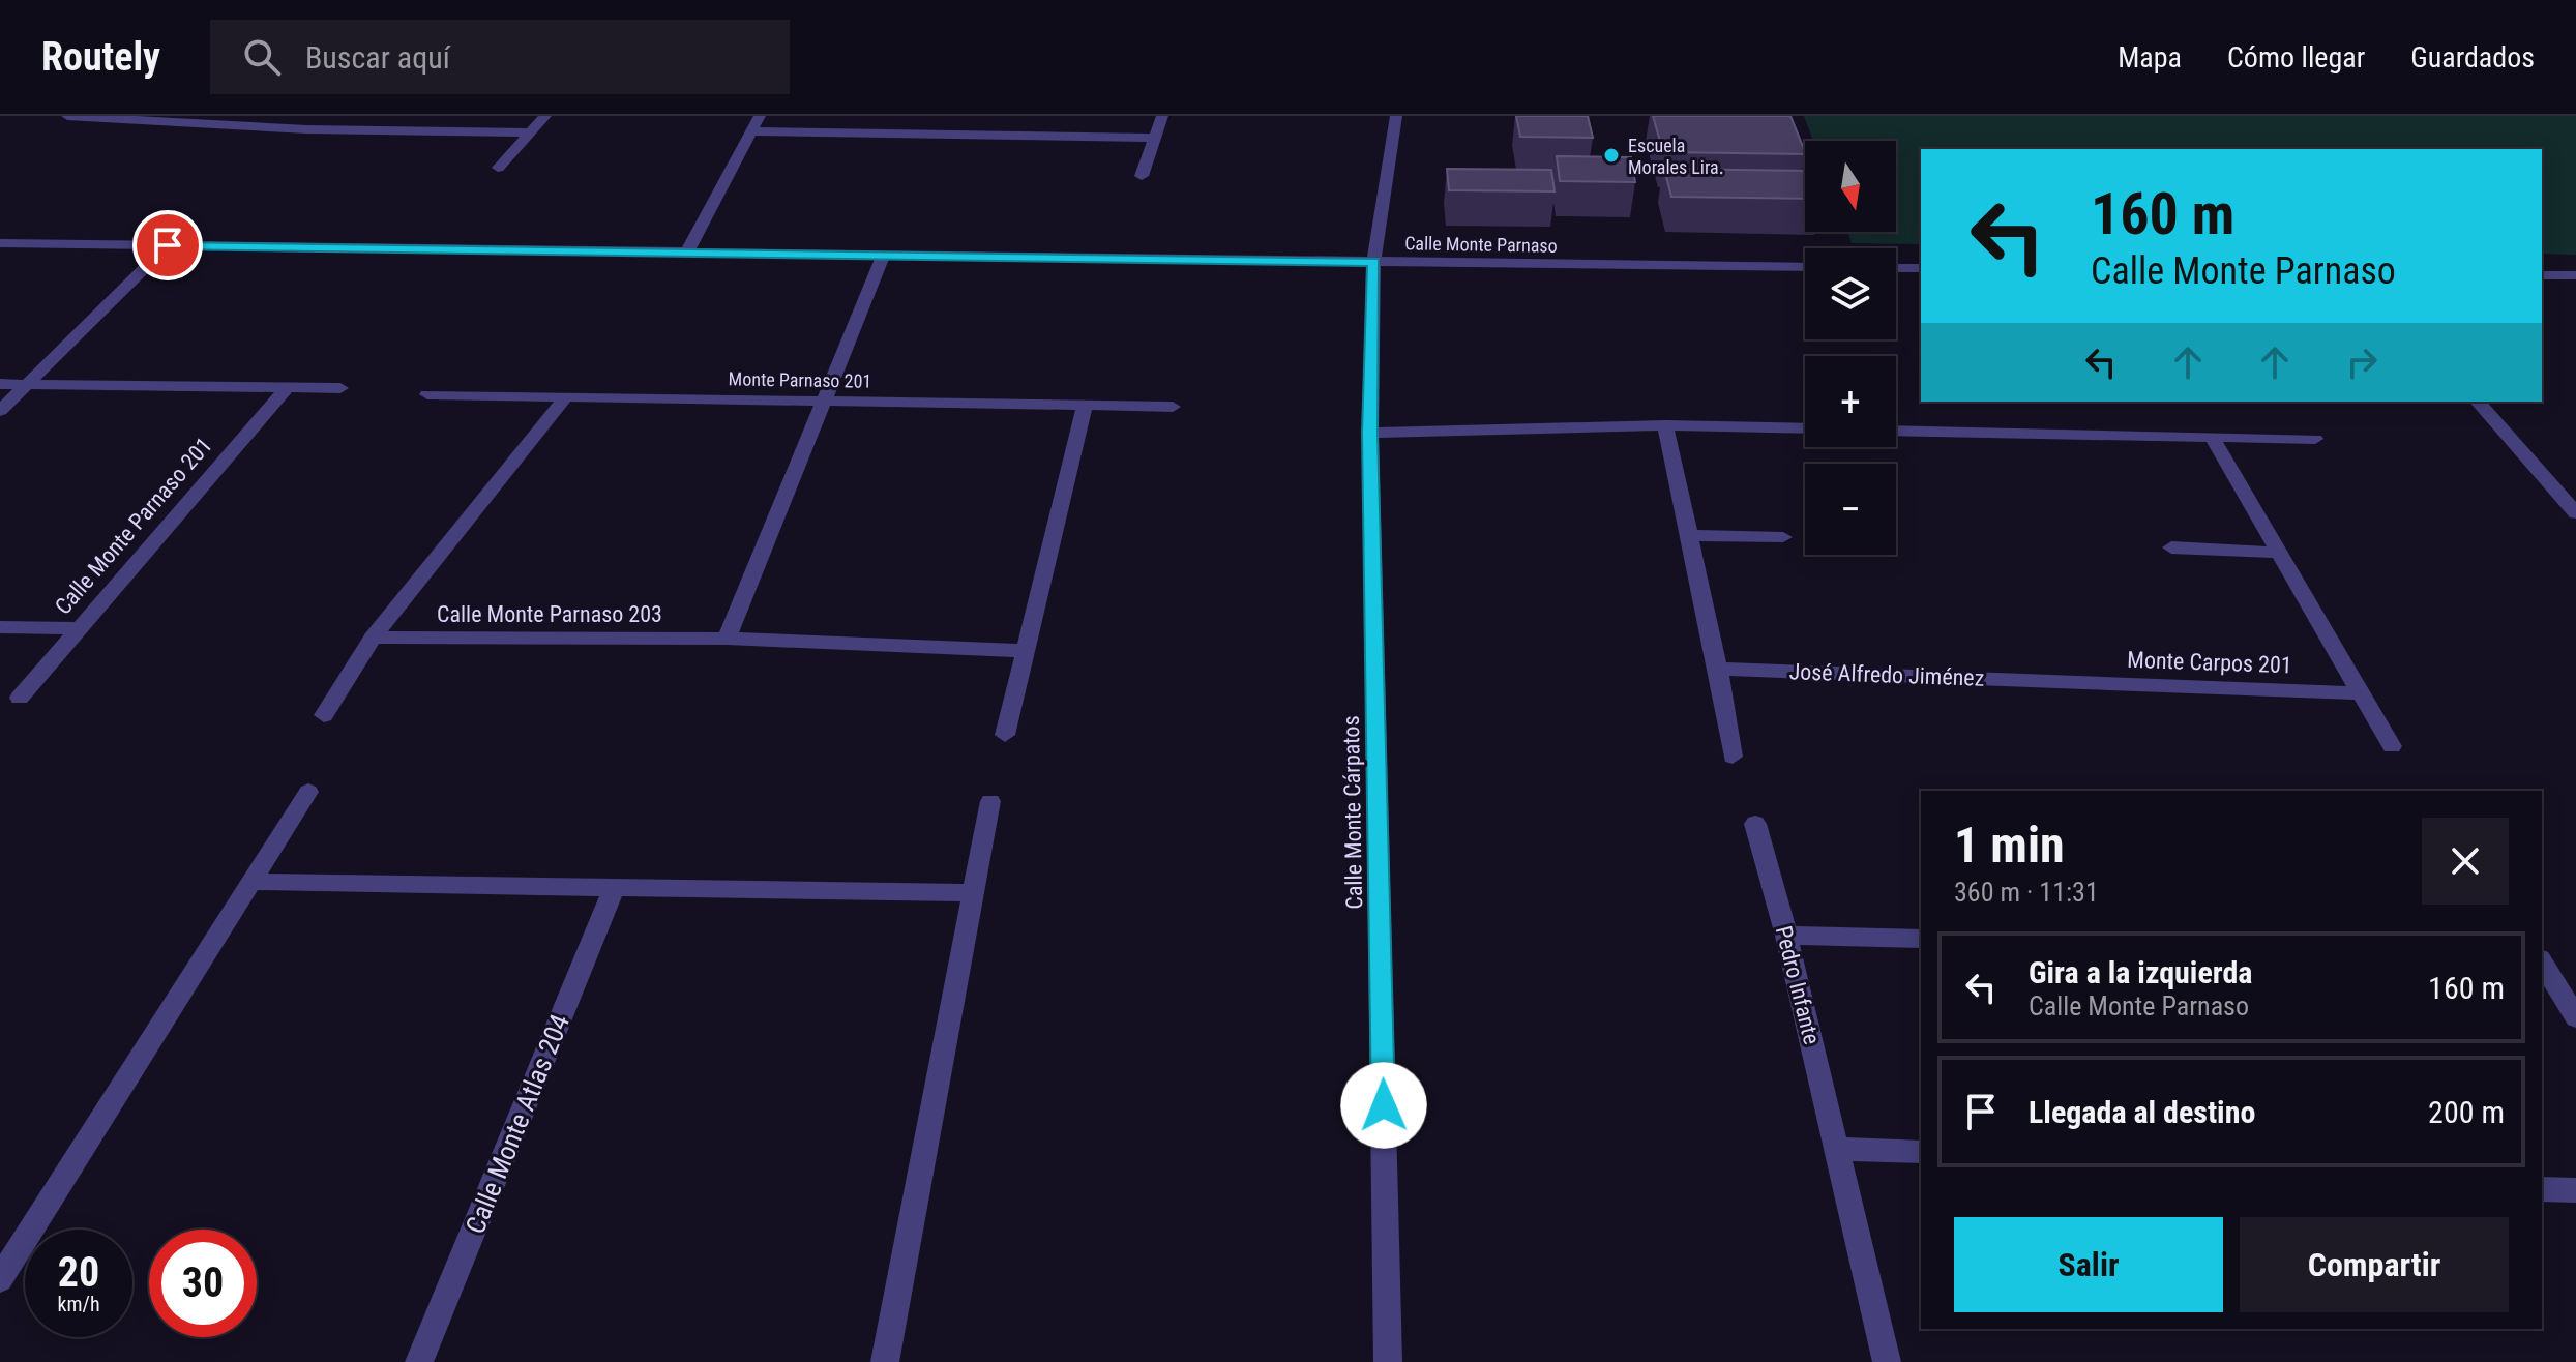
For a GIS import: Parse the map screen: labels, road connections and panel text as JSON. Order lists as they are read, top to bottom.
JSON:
{
  "streets": {
    "street": [
      "Calle Monte Parnaso",
      "Monte Parnaso 201",
      "Calle Monte Parnaso 201",
      "Calle Monte Parnaso 203",
      "Monte Carpos 201",
      "José Alfredo Jiménez",
      "Calle Monte Cárpatos",
      "Pedro Infante",
      "Calle Monte Atlas 204"
    ]
  },
  "crossings": [
    ["Calle Monte Parnaso", "Calle Monte Cárpatos"],
    ["Monte Parnaso 201", "Calle Monte Parnaso 203"],
    ["Monte Carpos 201", "José Alfredo Jiménez"]
  ],
  "places": ["Escuela Morales Lira."],
  "north": "bottom",
  "page": {
    "header": "Routely",
    "search": "Buscar aquí",
    "nav": ["Mapa", "Cómo llegar", "Guardados"],
    "map_buttons": ["+", "−"],
    "turn": ["160 m", "Calle Monte Parnaso"],
    "heading": ["1 min", "360 m · 11:31"],
    "list": [
      {
        "name": "Gira a la izquierda",
        "note": "Calle Monte Parnaso",
        "value": "160 m"
      },
      {
        "name": "Llegada al destino",
        "value": "200 m"
      }
    ],
    "buttons": ["Salir", "Compartir"],
    "speed": "20 km/h",
    "limit": "30"
  }
}
